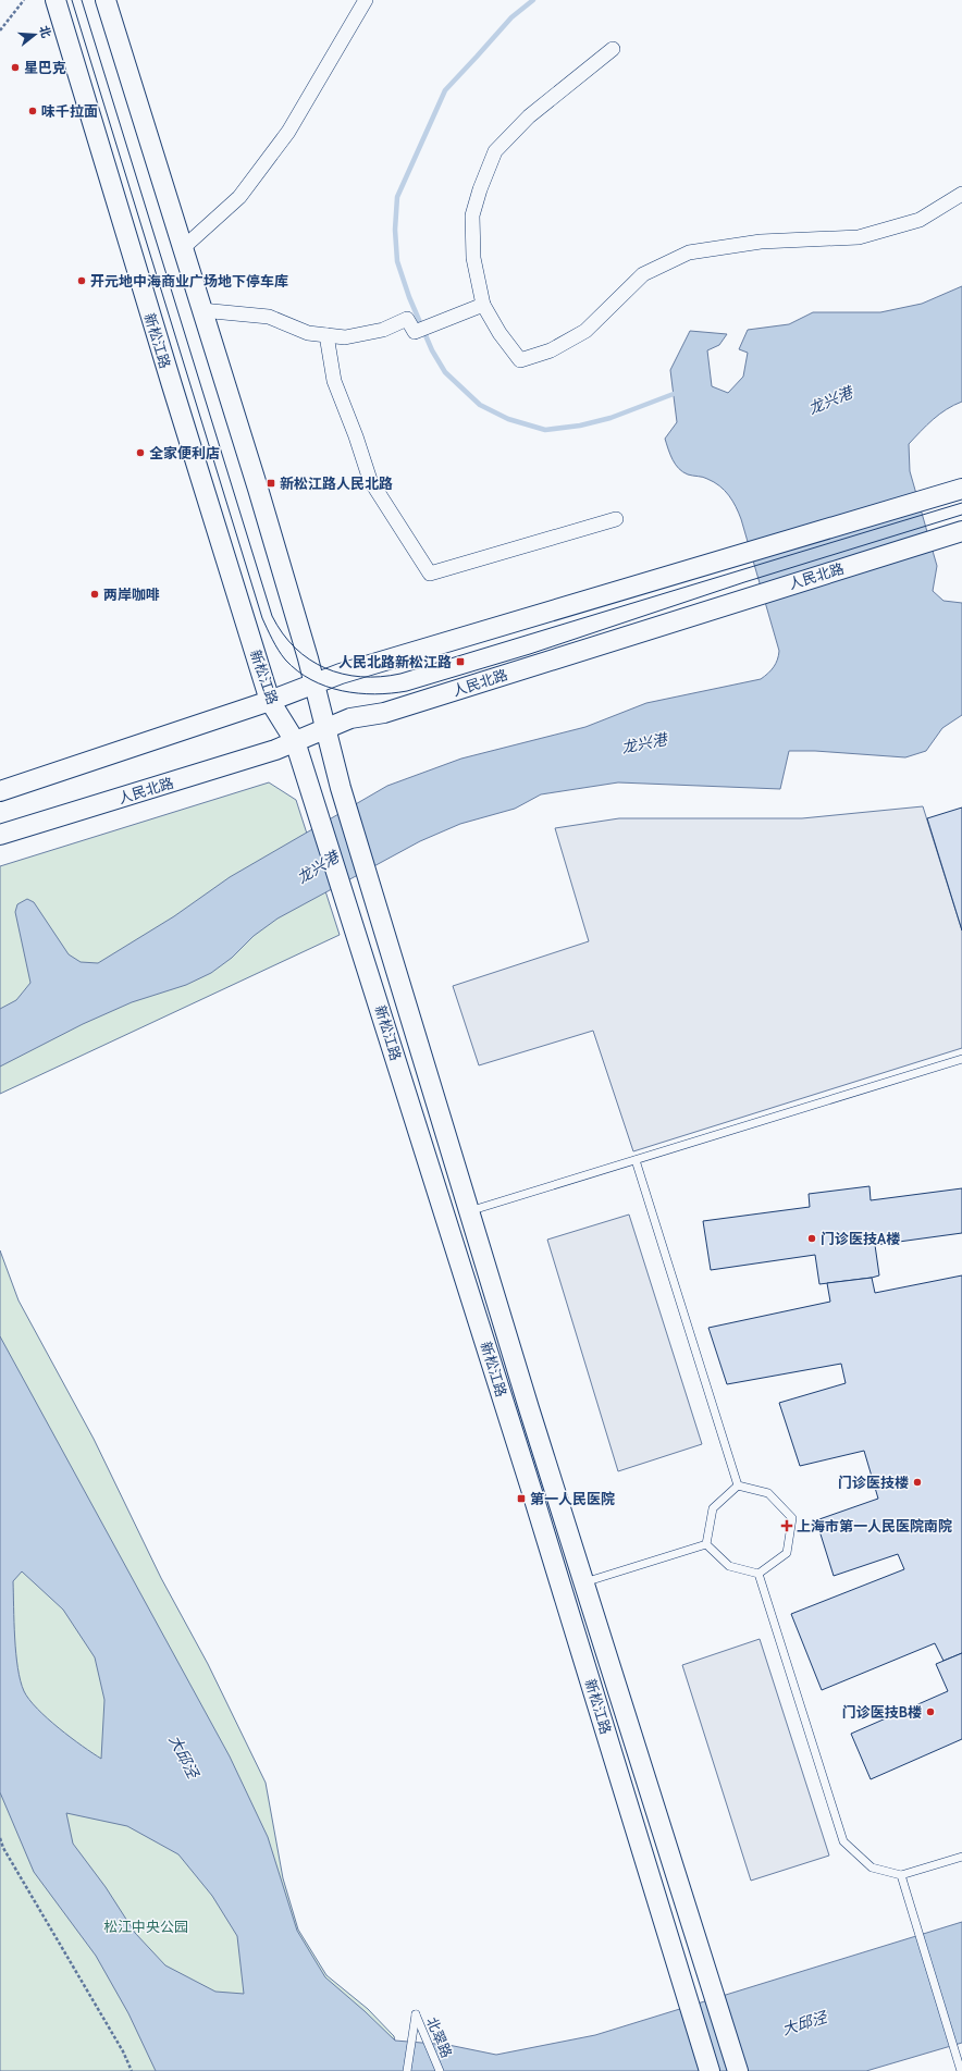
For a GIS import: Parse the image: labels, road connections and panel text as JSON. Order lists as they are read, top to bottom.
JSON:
{
  "streets": {
    "main road": ["新松江路", "人民北路"],
    "lane": ["北翠路"]
  },
  "crossings": [
    ["新松江路", "人民北路"]
  ],
  "water": ["龙兴港", "大邱泾"],
  "parks": ["松江中央公园"],
  "places": {
    "other": [
      "星巴克",
      "味千拉面",
      "开元地中海商业广场地下停车库",
      "全家便利店",
      "两岸咖啡",
      "门诊医技A楼",
      "门诊医技楼",
      "门诊医技B楼"
    ],
    "transit": ["新松江路人民北路", "人民北路新松江路", "第一人民医院"],
    "health": ["上海市第一人民医院南院"]
  },
  "north": "right"
}
